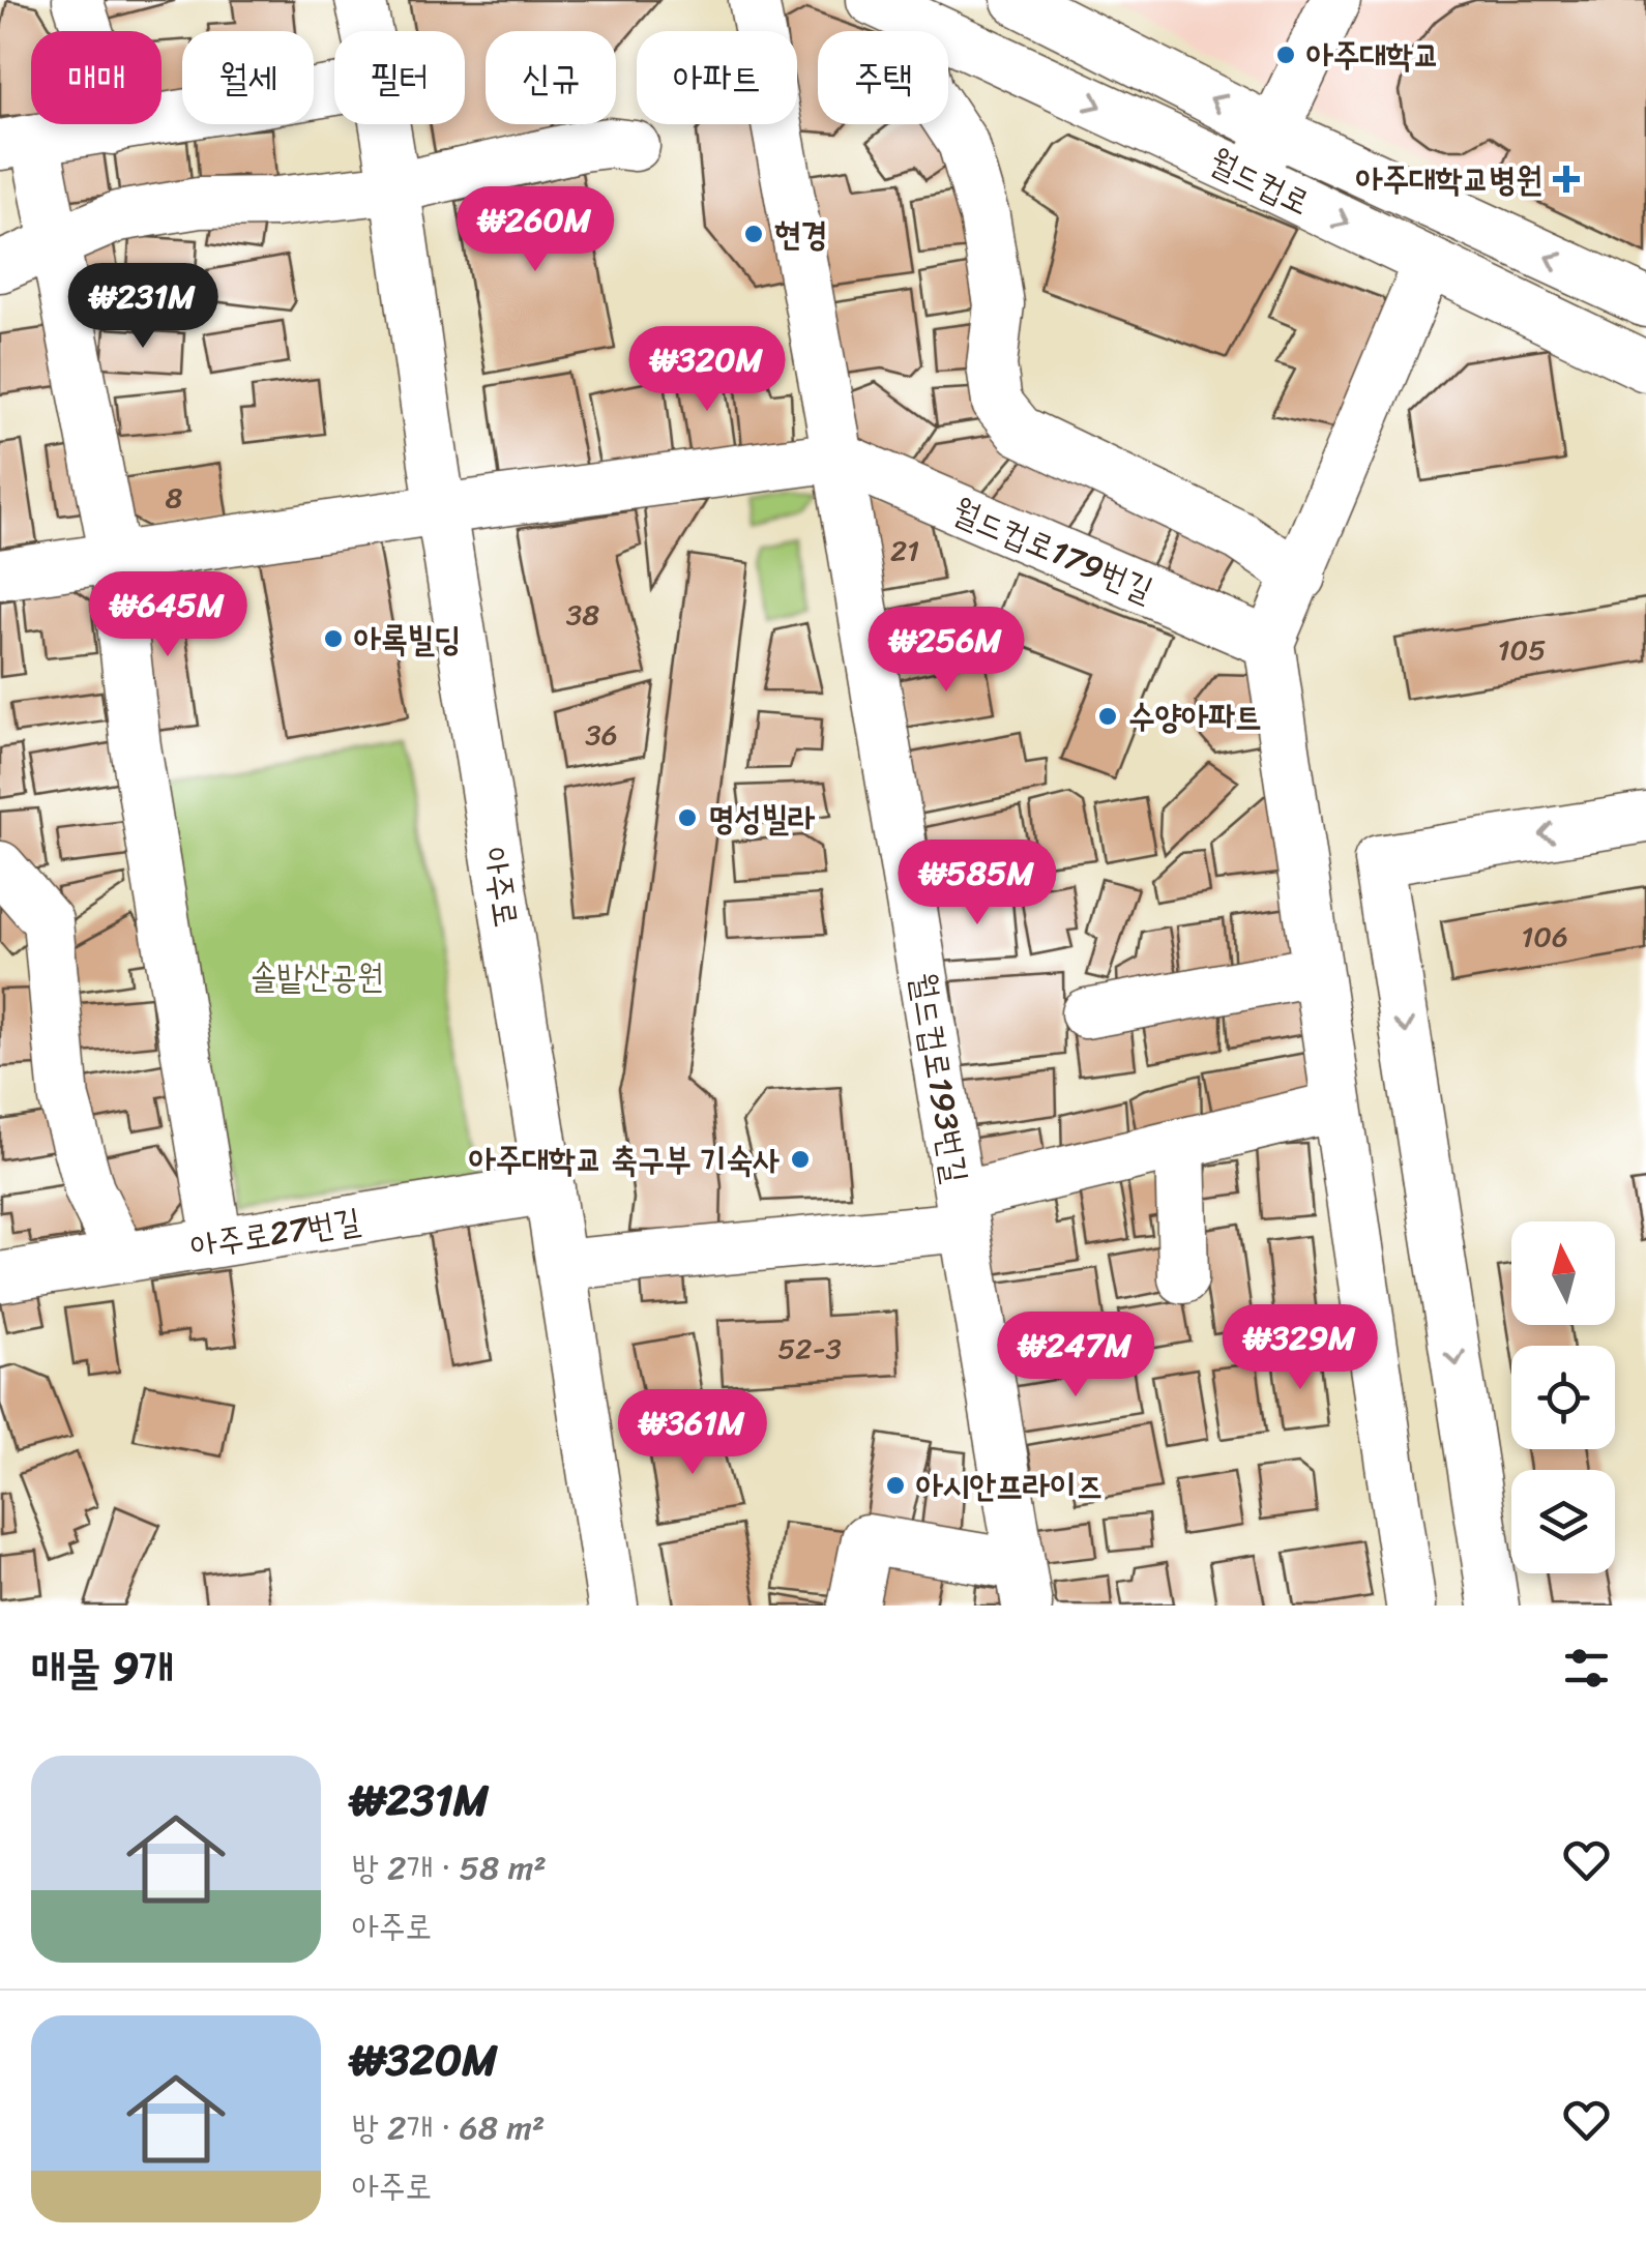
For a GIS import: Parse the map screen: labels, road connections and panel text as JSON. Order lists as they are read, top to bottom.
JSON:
{
  "streets": {
    "street": [
      "월드컵로",
      "월드컵로179번길",
      "아주로",
      "월드컵로193번길",
      "아주로27번길"
    ]
  },
  "crossings": [
    ["월드컵로179번길", "월드컵로193번길"],
    ["아주로", "아주로27번길"]
  ],
  "parks": ["솔밭산공원"],
  "places": {
    "other": [
      "아주대학교",
      "현경",
      "아록빌딩",
      "수양아파트",
      "명성빌라",
      "아주대학교 축구부 기숙사",
      "아시안프라이즈"
    ],
    "health": ["아주대학교병원"]
  },
  "house_numbers": [
    "8",
    "21",
    "38",
    "105",
    "36",
    "106",
    "52-3"
  ],
  "north": "top",
  "page": {
    "chip": [
      "매매",
      "월세",
      "필터",
      "신규",
      "아파트",
      "주택"
    ],
    "price": [
      "₩260M",
      "₩231M",
      "₩320M",
      "₩645M",
      "₩256M",
      "₩585M",
      "₩329M",
      "₩247M",
      "₩361M"
    ],
    "heading": "매물 9개",
    "list": [
      {
        "name": "₩231M",
        "note": "방 2개 · 58 m² · 아주로"
      },
      {
        "name": "₩320M",
        "note": "방 2개 · 68 m² · 아주로"
      }
    ]
  }
}
